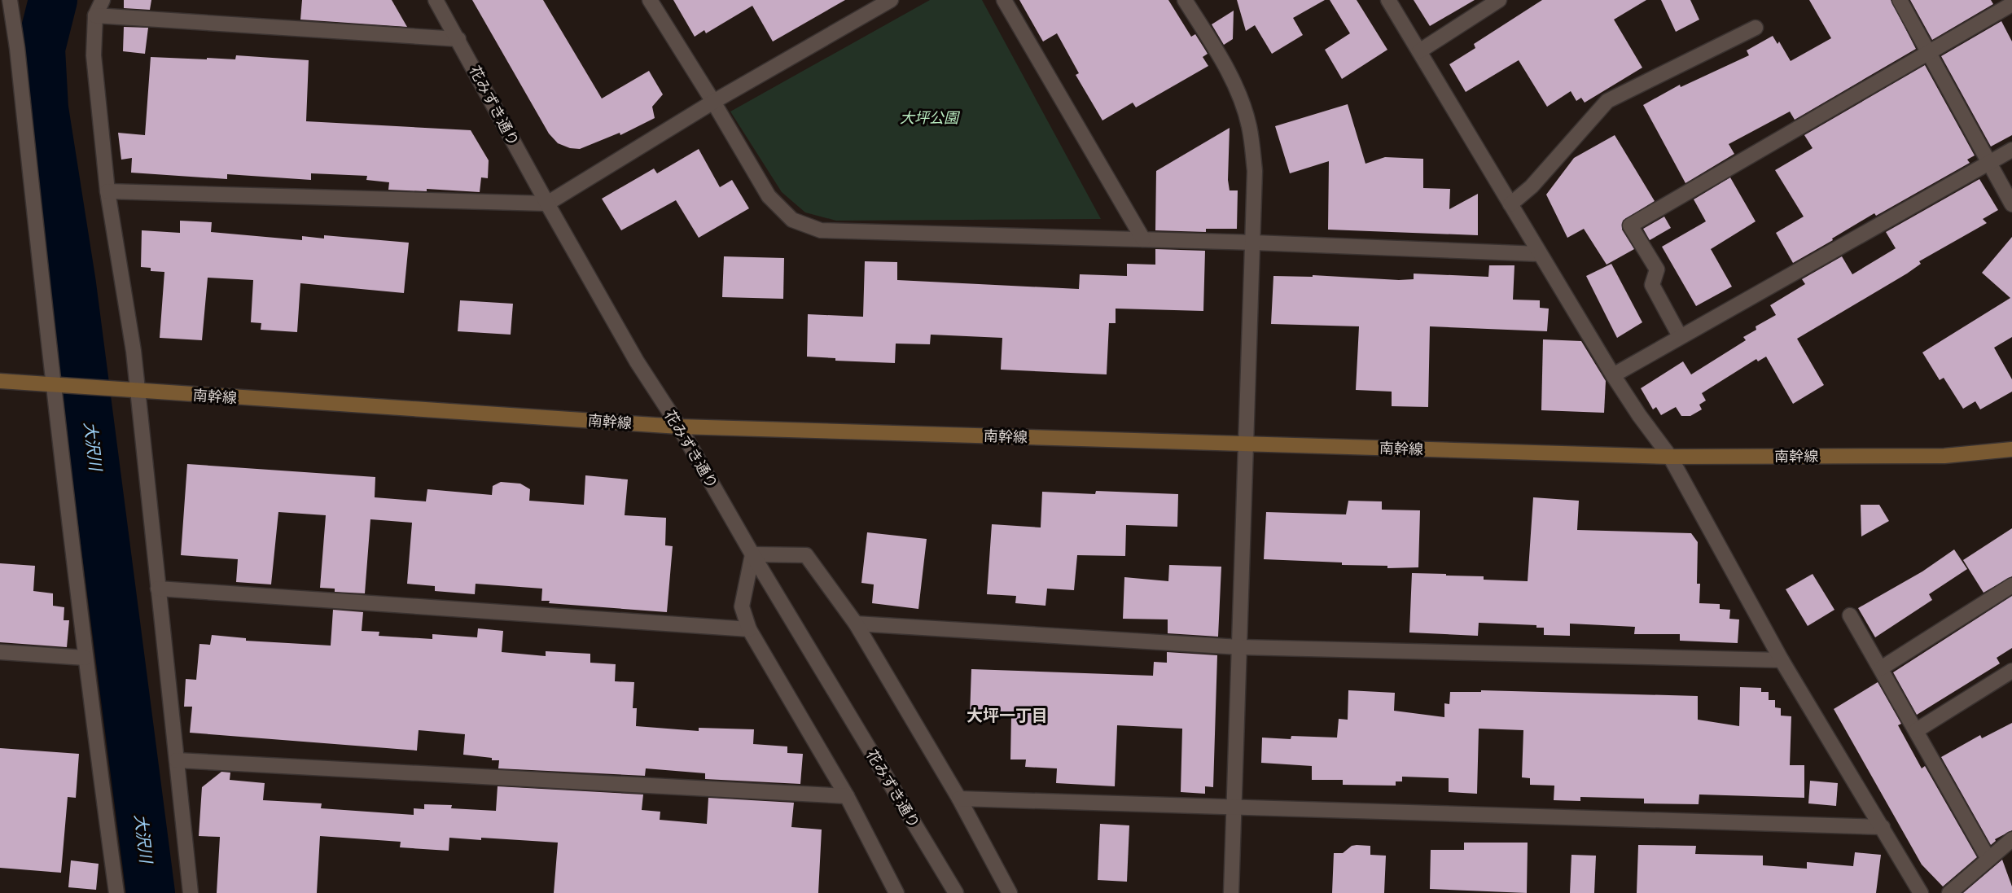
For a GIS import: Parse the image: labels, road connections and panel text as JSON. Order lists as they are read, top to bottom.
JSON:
{
  "streets": {
    "main road": ["南幹線"],
    "street": ["花みずき通り"]
  },
  "crossings": [
    ["花みずき通り", "南幹線"]
  ],
  "districts": ["大坪一丁目"],
  "water": ["大沢川"],
  "parks": ["大坪公園"]
}
